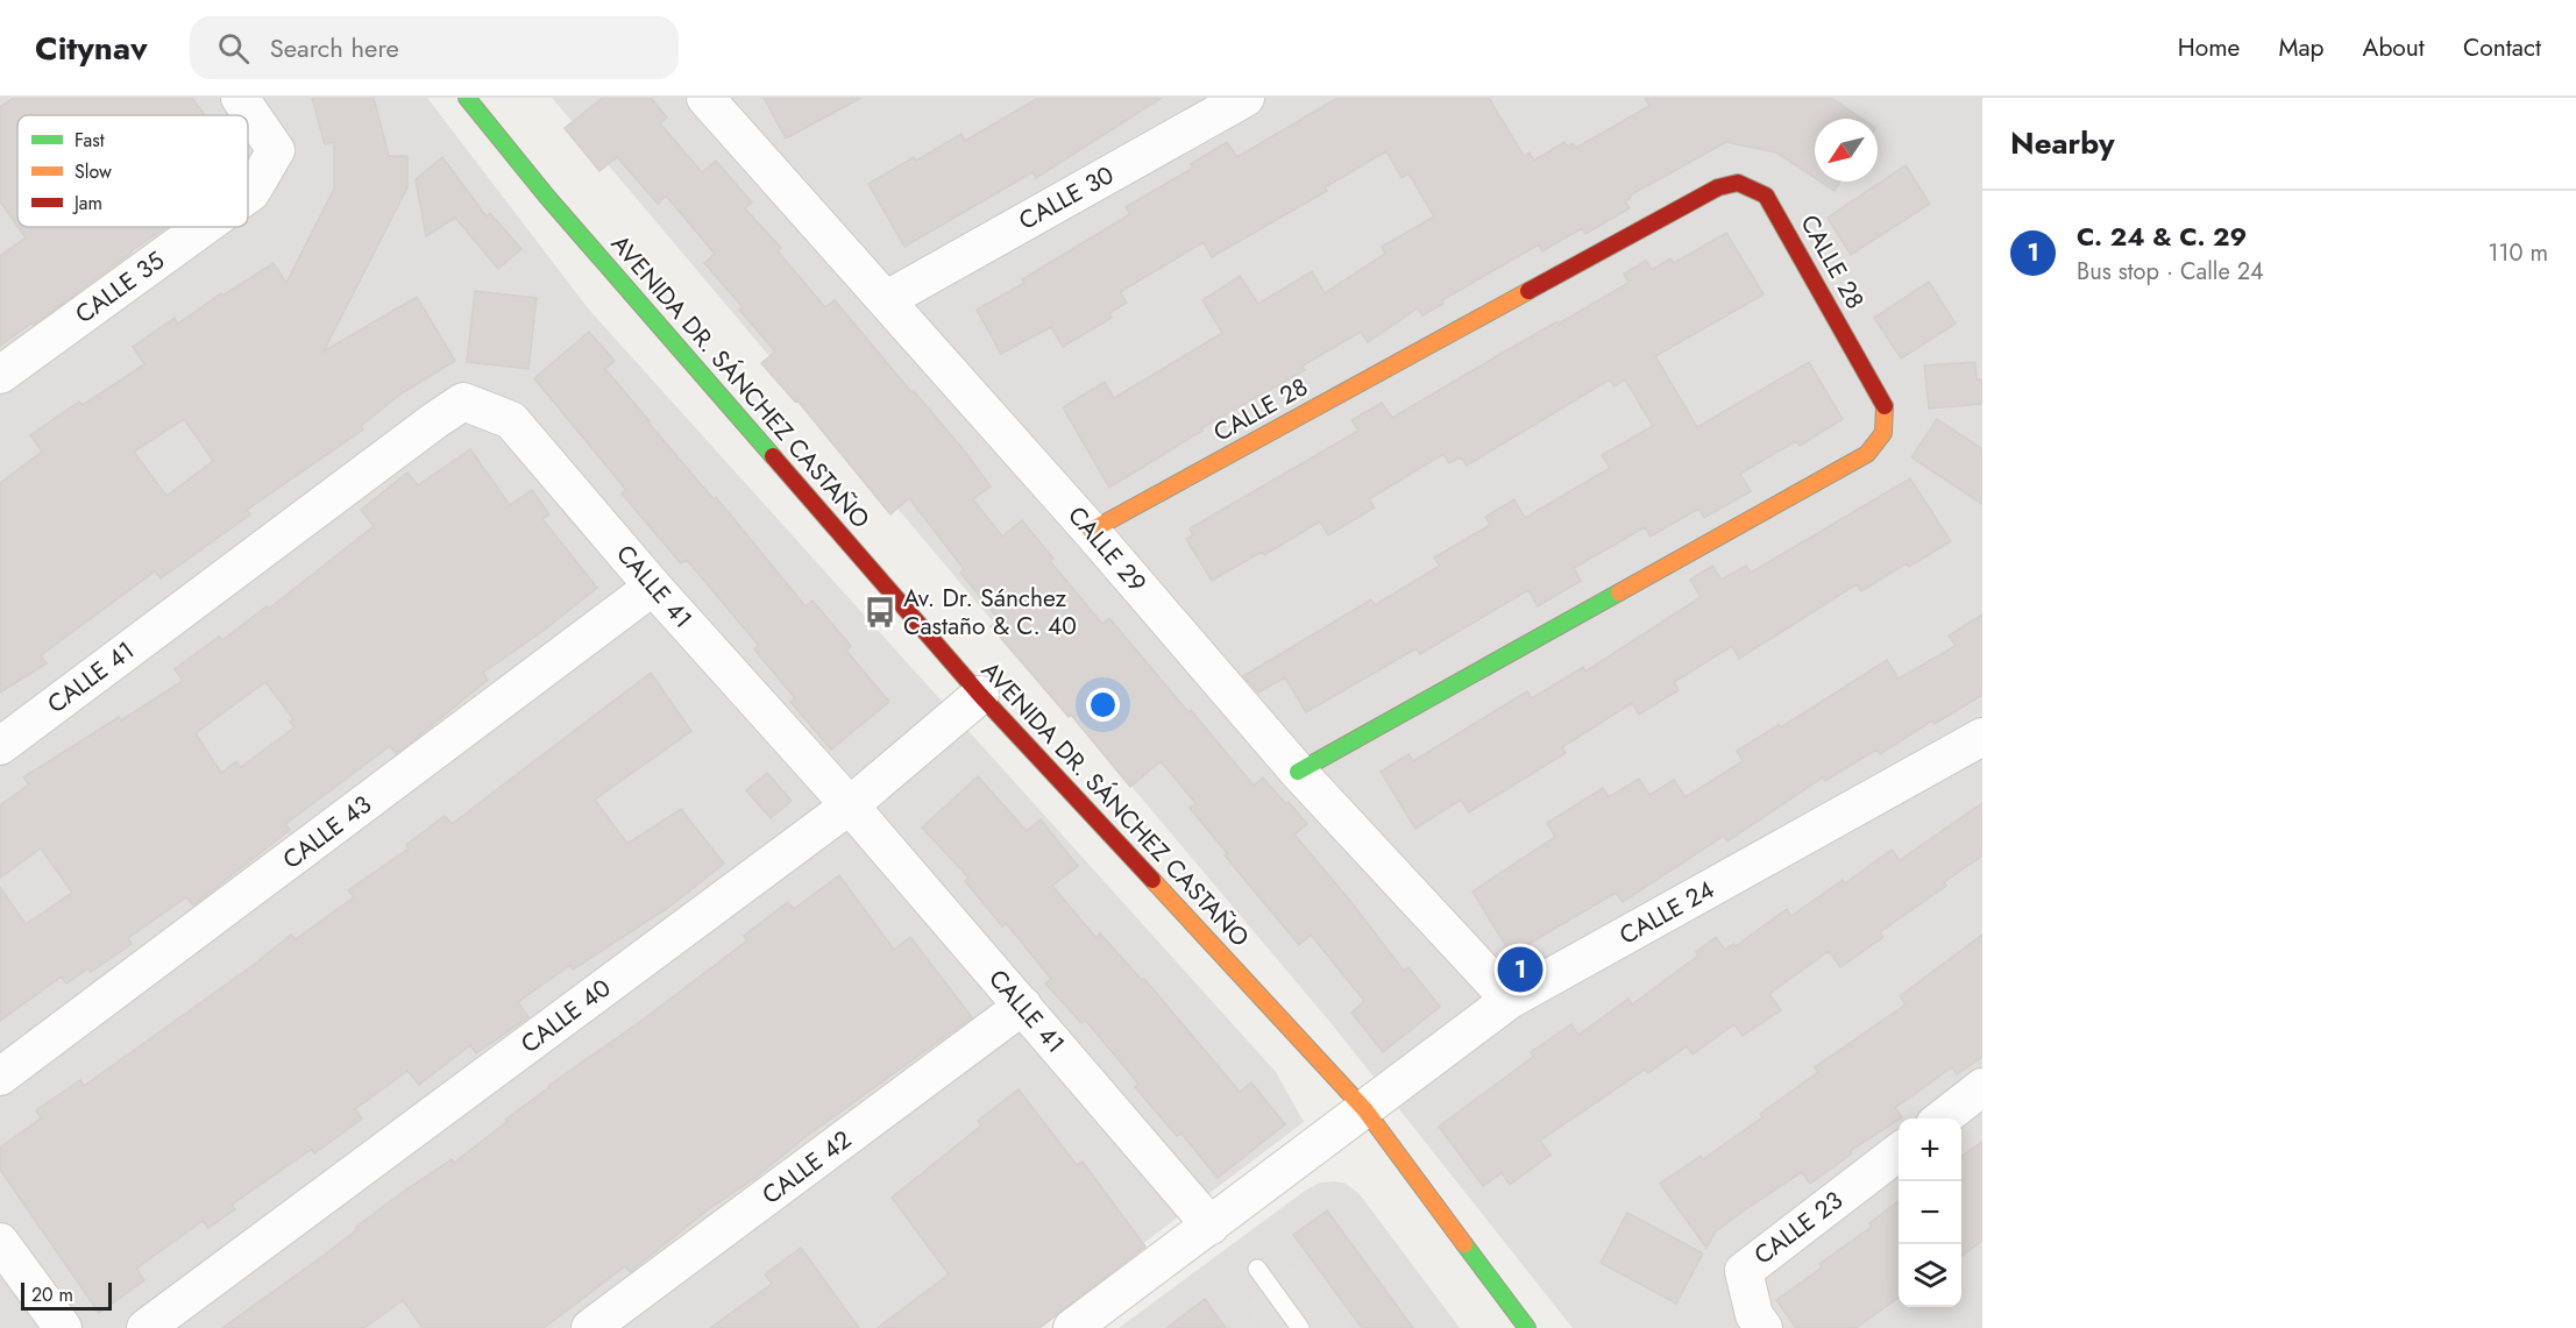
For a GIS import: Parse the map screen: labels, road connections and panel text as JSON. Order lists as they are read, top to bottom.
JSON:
{
  "streets": {
    "street": [
      "CALLE 30",
      "CALLE 28",
      "CALLE 35",
      "AVENIDA DR. SÁNCHEZ CASTAÑO",
      "CALLE 29",
      "CALLE 41",
      "CALLE 43",
      "CALLE 24",
      "CALLE 40",
      "CALLE 42",
      "CALLE 23"
    ]
  },
  "crossings": [
    ["CALLE 30", "CALLE 29"],
    ["CALLE 28", "CALLE 29"],
    ["AVENIDA DR. SÁNCHEZ CASTAÑO", "CALLE 24"],
    ["AVENIDA DR. SÁNCHEZ CASTAÑO", "CALLE 40"],
    ["CALLE 29", "CALLE 24"],
    ["CALLE 41", "CALLE 43"],
    ["CALLE 41", "CALLE 24"],
    ["CALLE 41", "CALLE 40"],
    ["CALLE 41", "CALLE 42"]
  ],
  "places": {
    "bus stop": ["Av. Dr. Sánchez Castaño & C. 40"]
  },
  "legend": ["Fast", "Slow", "Jam"],
  "scale_bar": "20 m",
  "north": "bottom left",
  "page": {
    "header": "Citynav",
    "search": "Search here",
    "nav": [
      "Home",
      "Map",
      "About",
      "Contact"
    ],
    "heading": "Nearby",
    "list": [
      {
        "mark": "1",
        "name": "C. 24 & C. 29",
        "note": "Bus stop · Calle 24",
        "value": "110 m"
      }
    ],
    "pins": "1",
    "map_buttons": ["+", "−"],
    "scale": "20 m"
  }
}
